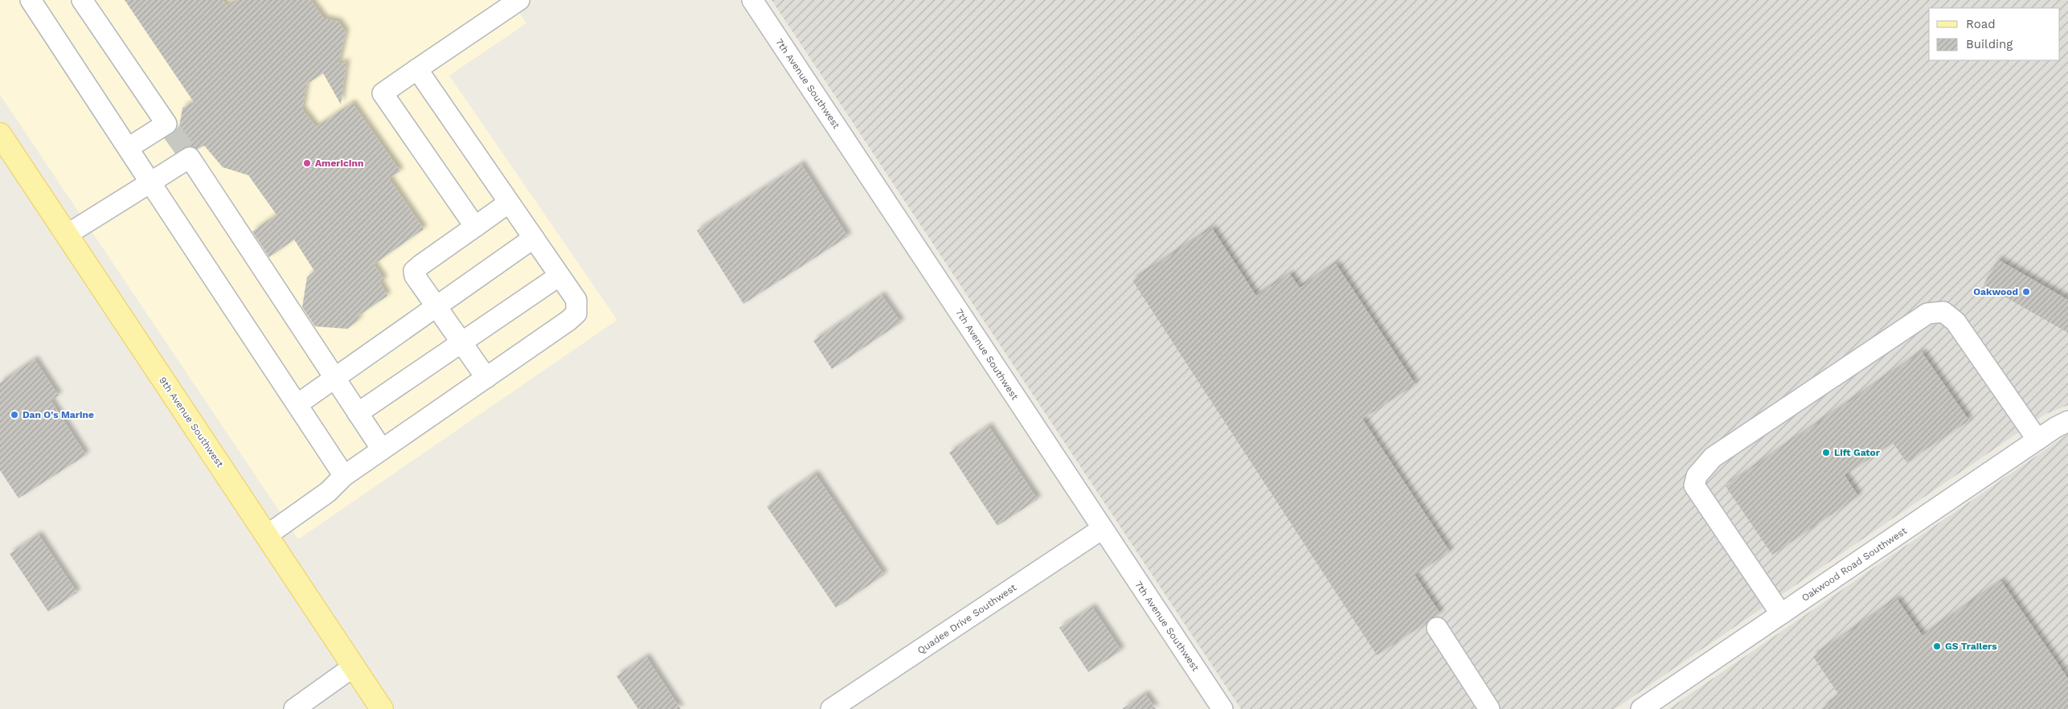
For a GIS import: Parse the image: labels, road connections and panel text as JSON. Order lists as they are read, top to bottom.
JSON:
{
  "streets": {
    "main road": ["9th Avenue Southwest"],
    "street": ["7th Avenue Southwest", "Oakwood Road Southwest", "Quadee Drive Southwest"]
  },
  "crossings": [
    ["7th Avenue Southwest", "Quadee Drive Southwest"]
  ],
  "places": [
    "AmericInn",
    "Oakwood",
    "Dan O's Marine",
    "Lift Gator",
    "GS Trailers"
  ],
  "legend": ["Road", "Building"]
}
